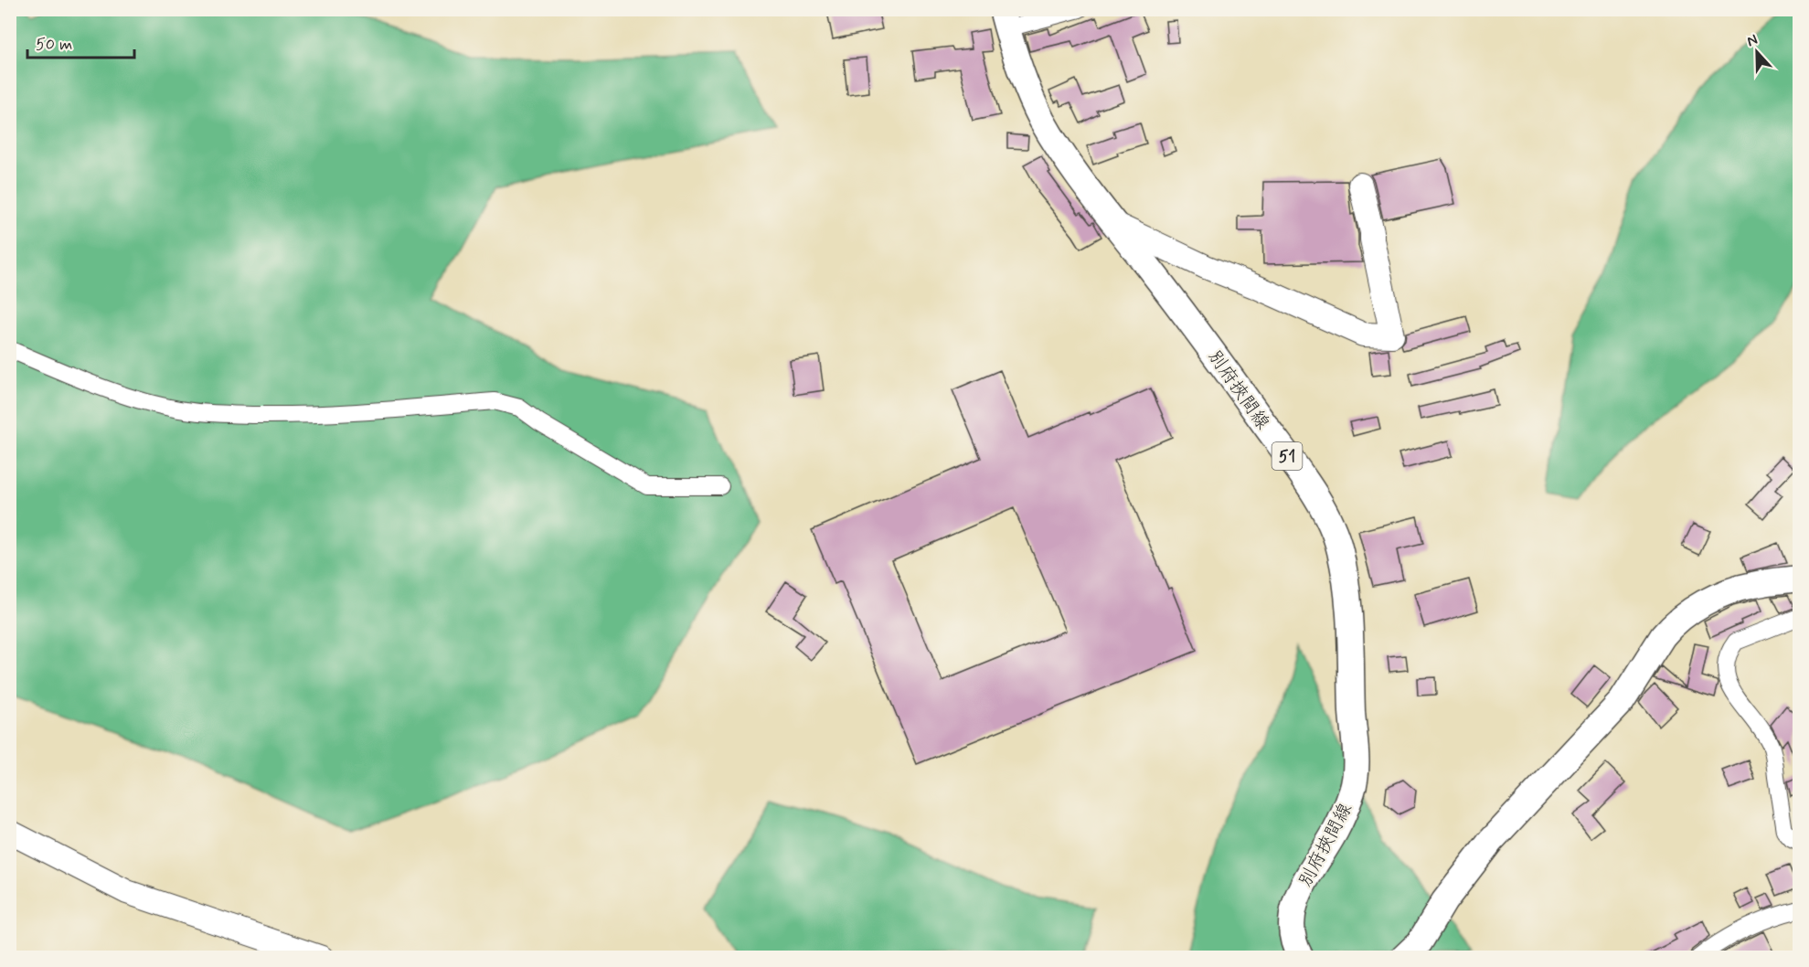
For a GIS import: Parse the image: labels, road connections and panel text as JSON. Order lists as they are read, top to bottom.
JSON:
{
  "streets": {
    "main road": ["別府挾間線", "51"]
  },
  "scale_bar": "50 m",
  "north": "top"
}
